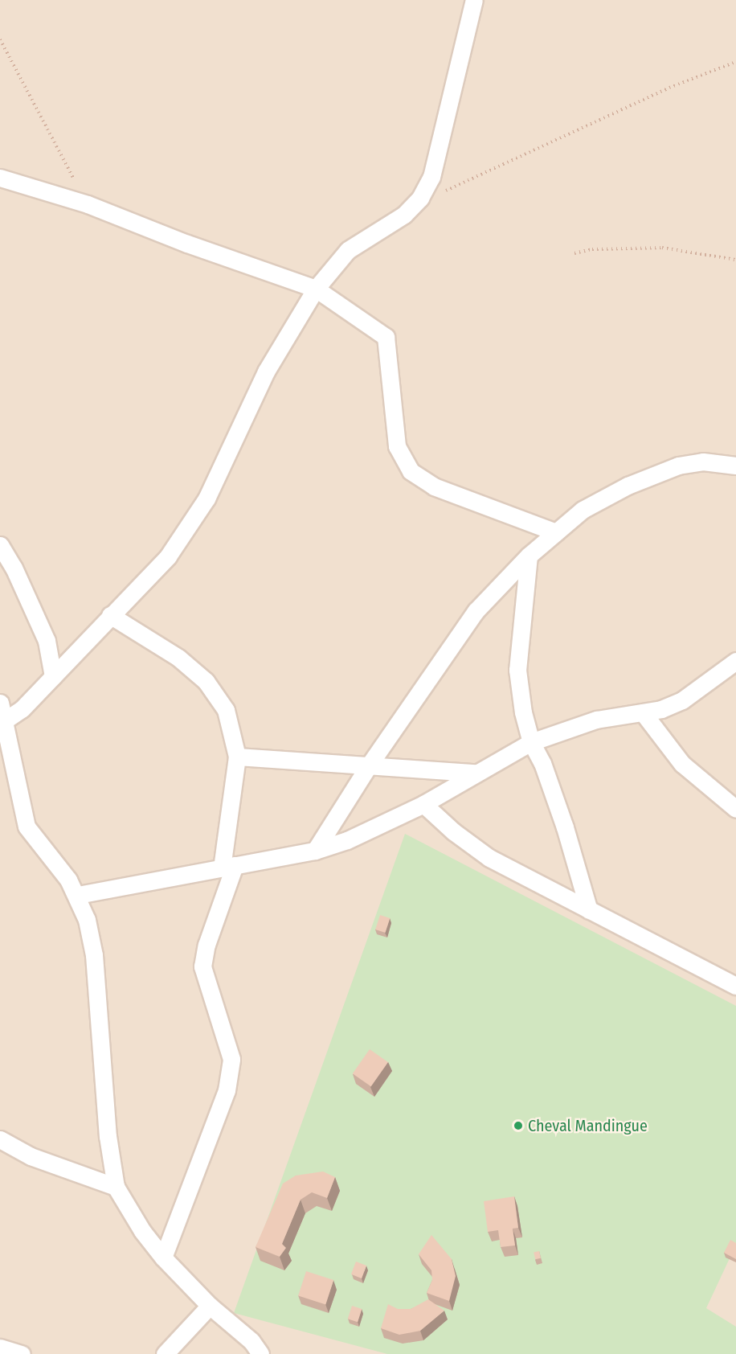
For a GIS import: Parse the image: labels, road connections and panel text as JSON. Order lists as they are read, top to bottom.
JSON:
{
  "places": ["Cheval Mandingue"]
}
